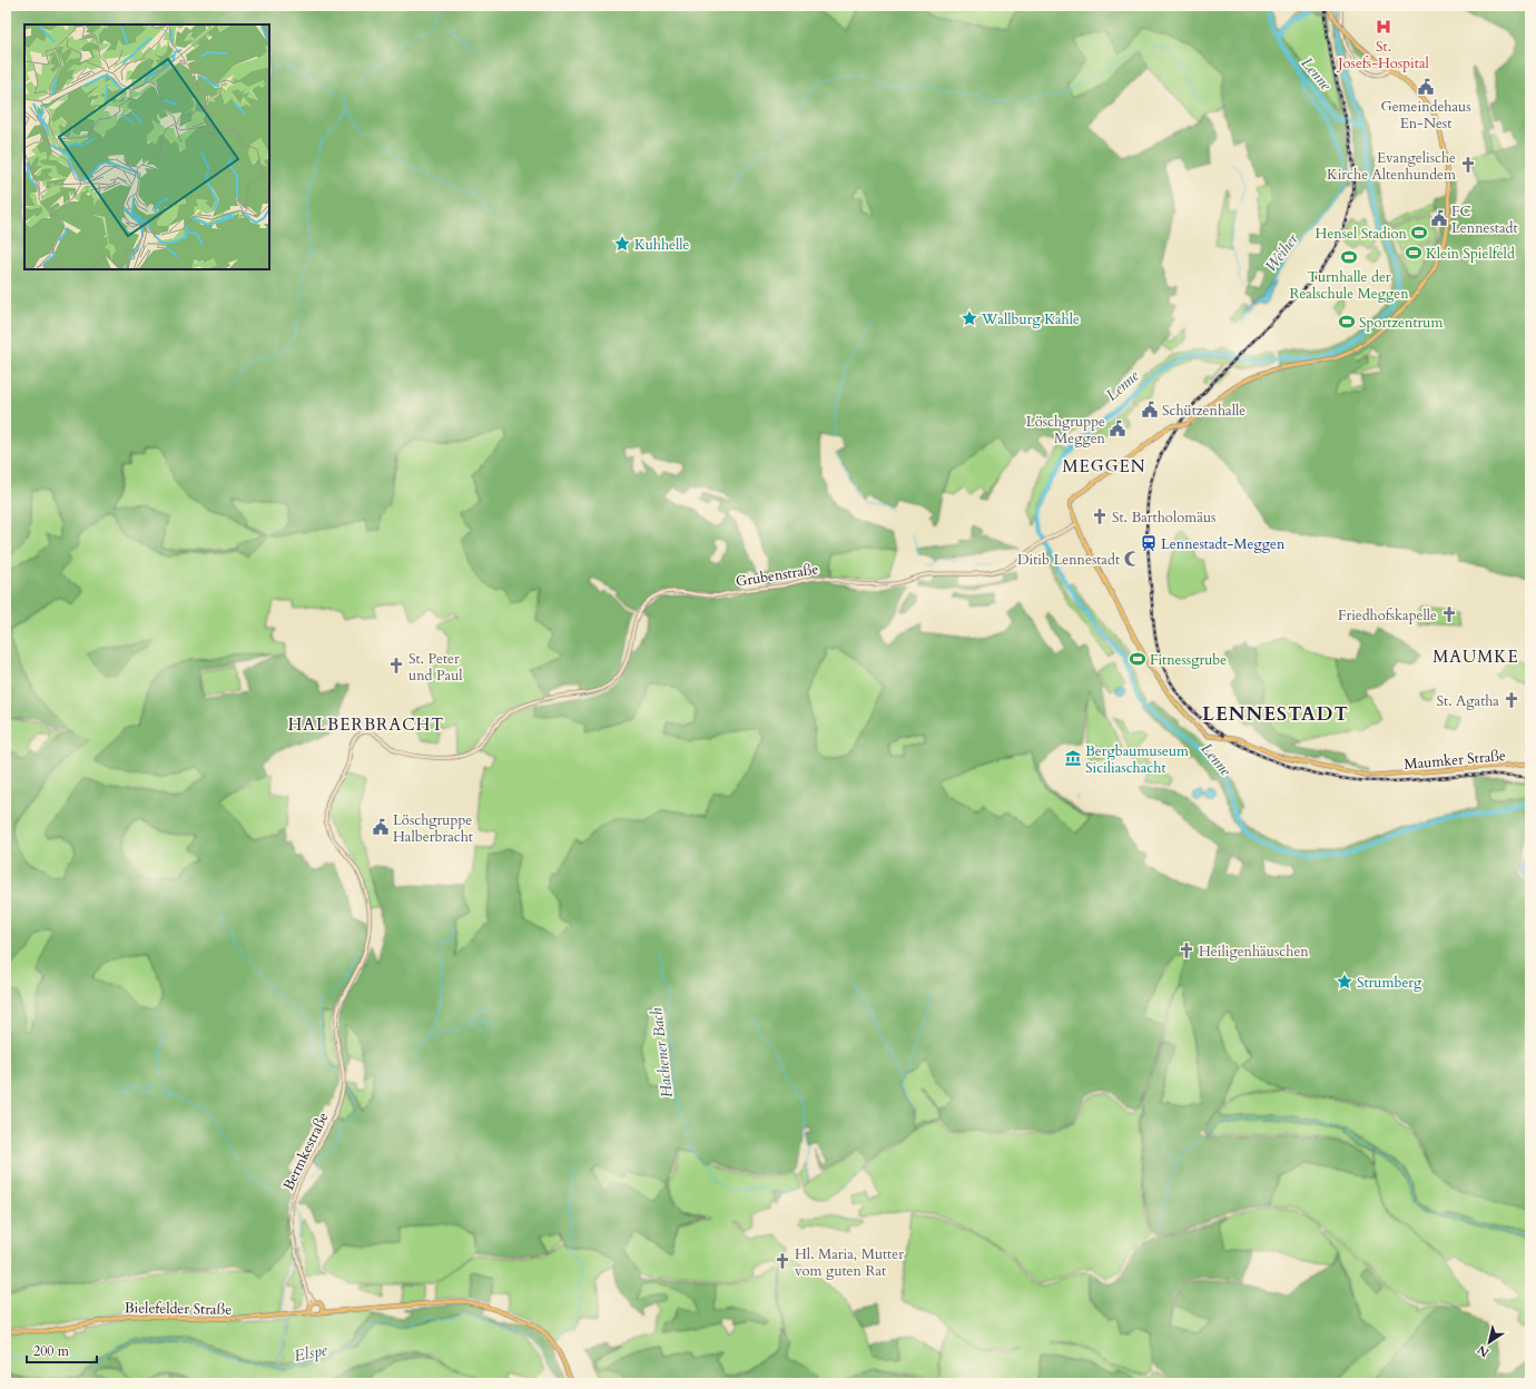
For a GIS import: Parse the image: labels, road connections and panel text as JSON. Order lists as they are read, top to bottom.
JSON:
{
  "streets": {
    "main road": [
      "Grubenstraße",
      "Maumker Straße",
      "Bermkestraße",
      "Bielefelder Straße"
    ]
  },
  "crossings": [
    ["Grubenstraße", "Maumker Straße"],
    ["Grubenstraße", "Bermkestraße"],
    ["Bermkestraße", "Bielefelder Straße"]
  ],
  "districts": [
    "MEGGEN",
    "MAUMKE",
    "LENNESTADT",
    "HALBERBRACHT"
  ],
  "water": [
    "Lenne",
    "Weiher",
    "Hachener Bach",
    "Elspe"
  ],
  "places": {
    "hospital": ["St. Josefs-Hospital"],
    "public building": [
      "Gemeindehaus En-Nest",
      "FC Lennestadt",
      "Schützenhalle",
      "Löschgruppe Meggen",
      "Löschgruppe Halberbracht"
    ],
    "church": [
      "Evangelische Kirche Altenhundem",
      "St. Bartholomäus",
      "Friedhofskapelle",
      "St. Peter und Paul",
      "St. Agatha",
      "Heiligenhäuschen",
      "Hl. Maria, Mutter vom guten Rat"
    ],
    "sports": [
      "Hensel Stadion",
      "Klein Spielfeld",
      "Turnhalle der Realschule Meggen",
      "Sportzentrum",
      "Fitnessgrube"
    ],
    "place": ["Kuhhelle", "Wallburg Kahle", "Strumberg"],
    "station": ["Lennestadt-Meggen"],
    "mosque": ["Ditib Lennestadt"],
    "museum": ["Bergbaumuseum Siciliaschacht"]
  },
  "scale_bar": "200 m",
  "north": "bottom left"
}
